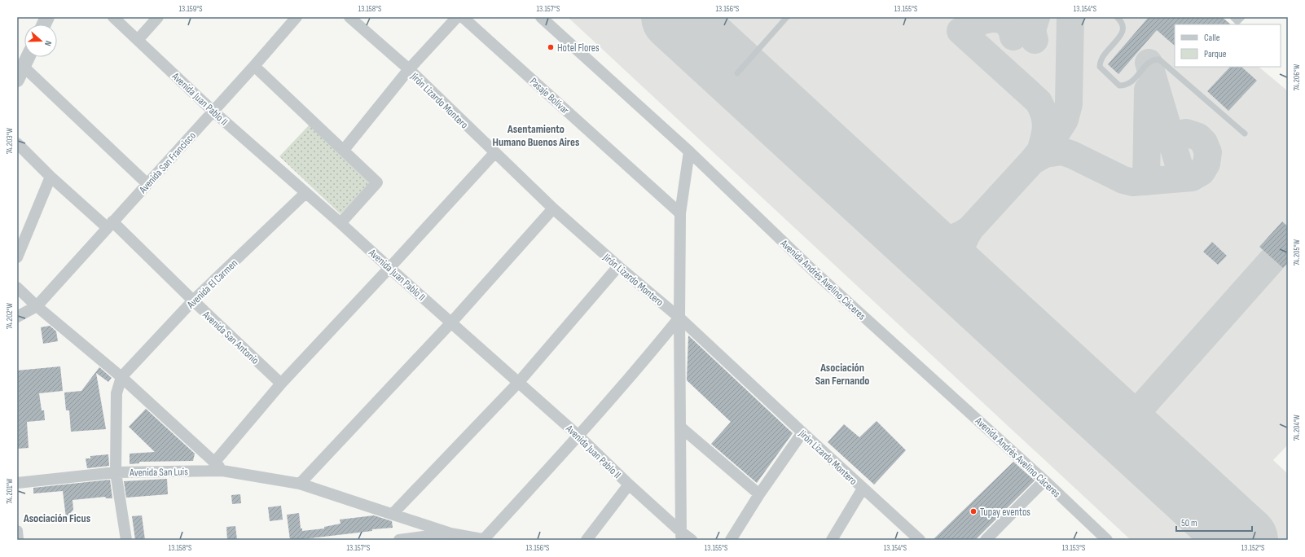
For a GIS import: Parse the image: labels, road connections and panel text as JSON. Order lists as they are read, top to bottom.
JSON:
{
  "streets": {
    "street": [
      "Pasaje Bolívar",
      "Avenida Juan Pablo II",
      "Jirón Lizardo Montero",
      "Avenida San Francisco",
      "Avenida Andrés Avelino Cáceres",
      "Avenida El Carmen",
      "Avenida San Antonio",
      "Avenida San Luis"
    ]
  },
  "crossings": [
    ["Avenida Juan Pablo II", "Avenida San Francisco"],
    ["Avenida Juan Pablo II", "Avenida El Carmen"],
    ["Avenida San Francisco", "Avenida San Antonio"],
    ["Avenida El Carmen", "Avenida San Antonio"]
  ],
  "districts": ["Asentamiento Humano Buenos Aires", "Asociación San Fernando", "Asociación Ficus"],
  "places": ["Hotel Flores", "Tupay eventos"],
  "legend": ["Calle", "Parque"],
  "scale_bar": "50 m",
  "north": "right",
  "coordinates": [
    "13.159°S",
    "13.158°S",
    "13.157°S",
    "13.156°S",
    "13.155°S",
    "13.154°S",
    "74.206°W",
    "74.203°W",
    "74.205°W",
    "74.202°W",
    "74.204°W",
    "74.201°W",
    "13.153°S",
    "13.152°S"
  ]
}
